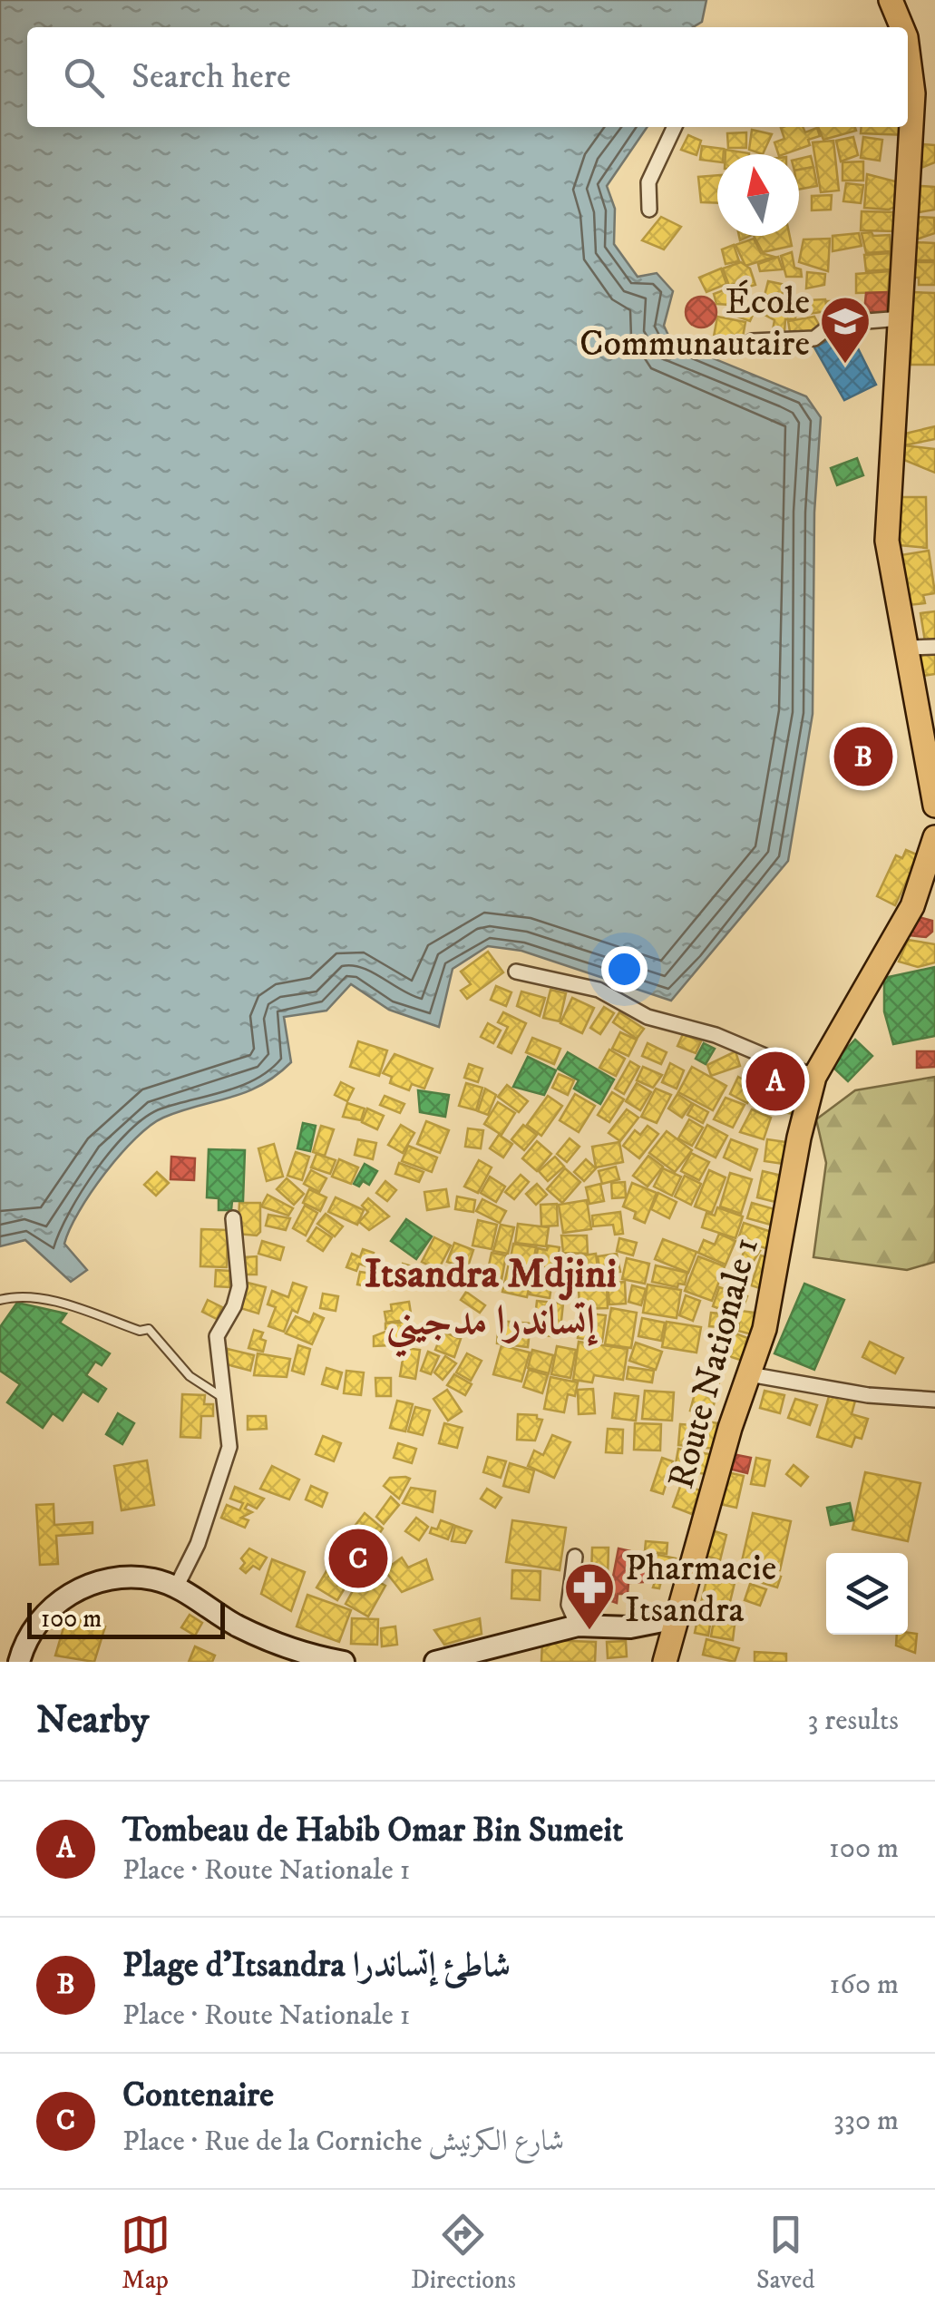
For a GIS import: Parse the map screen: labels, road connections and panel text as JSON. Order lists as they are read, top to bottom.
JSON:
{
  "streets": {
    "main road": ["Route Nationale 1"]
  },
  "districts": ["Itsandra Mdjini إتساندرا مدجيني"],
  "places": {
    "school or university": ["École Communautaire"],
    "pharmacy": ["Pharmacie Itsandra"]
  },
  "scale_bar": "100 m",
  "north": "top",
  "page": {
    "search": "Search here",
    "pins": ["B", "A", "C"],
    "scale": "100 m",
    "heading": ["Nearby", "3 results"],
    "list": [
      {
        "mark": "A",
        "name": "Tombeau de Habib Omar Bin Sumeit",
        "note": "Place · Route Nationale 1",
        "value": "100 m"
      },
      {
        "mark": "B",
        "name": "Plage d'Itsandra شاطئ إتساندرا",
        "note": "Place · Route Nationale 1",
        "value": "160 m"
      },
      {
        "mark": "C",
        "name": "Contenaire",
        "note": "Place · Rue de la Corniche شارع الكرنيش",
        "value": "330 m"
      }
    ],
    "nav": ["Map", "Directions", "Saved"]
  }
}
